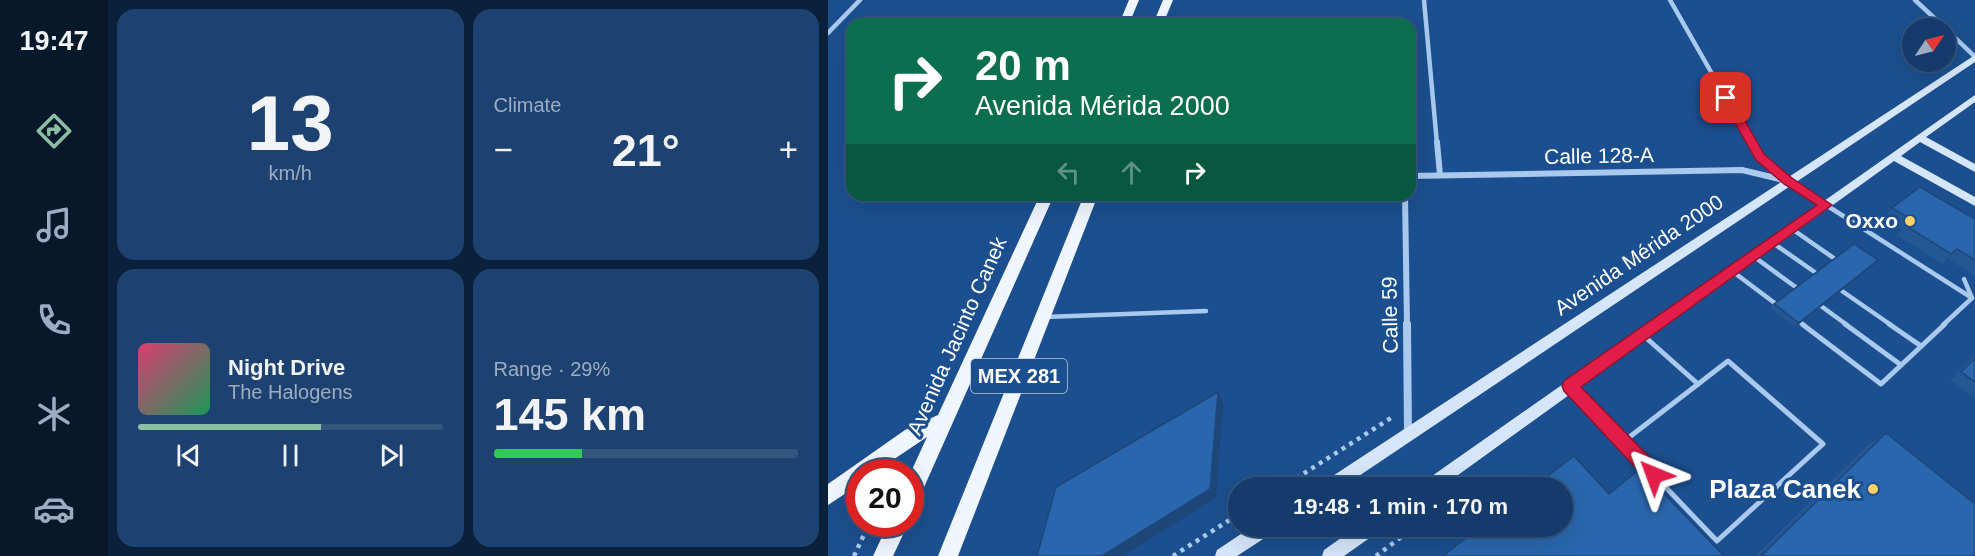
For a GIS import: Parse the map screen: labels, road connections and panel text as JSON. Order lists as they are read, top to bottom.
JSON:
{
  "streets": {
    "main road": ["Avenida Mérida 2000", "Avenida Jacinto Canek", "MEX 281"],
    "street": ["Calle 128-A", "Calle 59"]
  },
  "crossings": [
    ["Calle 128-A", "Avenida Mérida 2000"],
    ["Avenida Mérida 2000", "Calle 59"]
  ],
  "places": ["Oxxo", "Plaza Canek"],
  "north": "top right",
  "page": {
    "tabs": "19:47",
    "tile": [
      ["13", "km/h"],
      "Climate",
      ["Range · 29%", "145 km"]
    ],
    "turn": ["20 m", "Avenida Mérida 2000"],
    "heat": ["−", "21°", "+"],
    "song": ["Night Drive", "The Halogens"],
    "limit": "20",
    "trip": "19:48 · 1 min · 170 m"
  }
}
